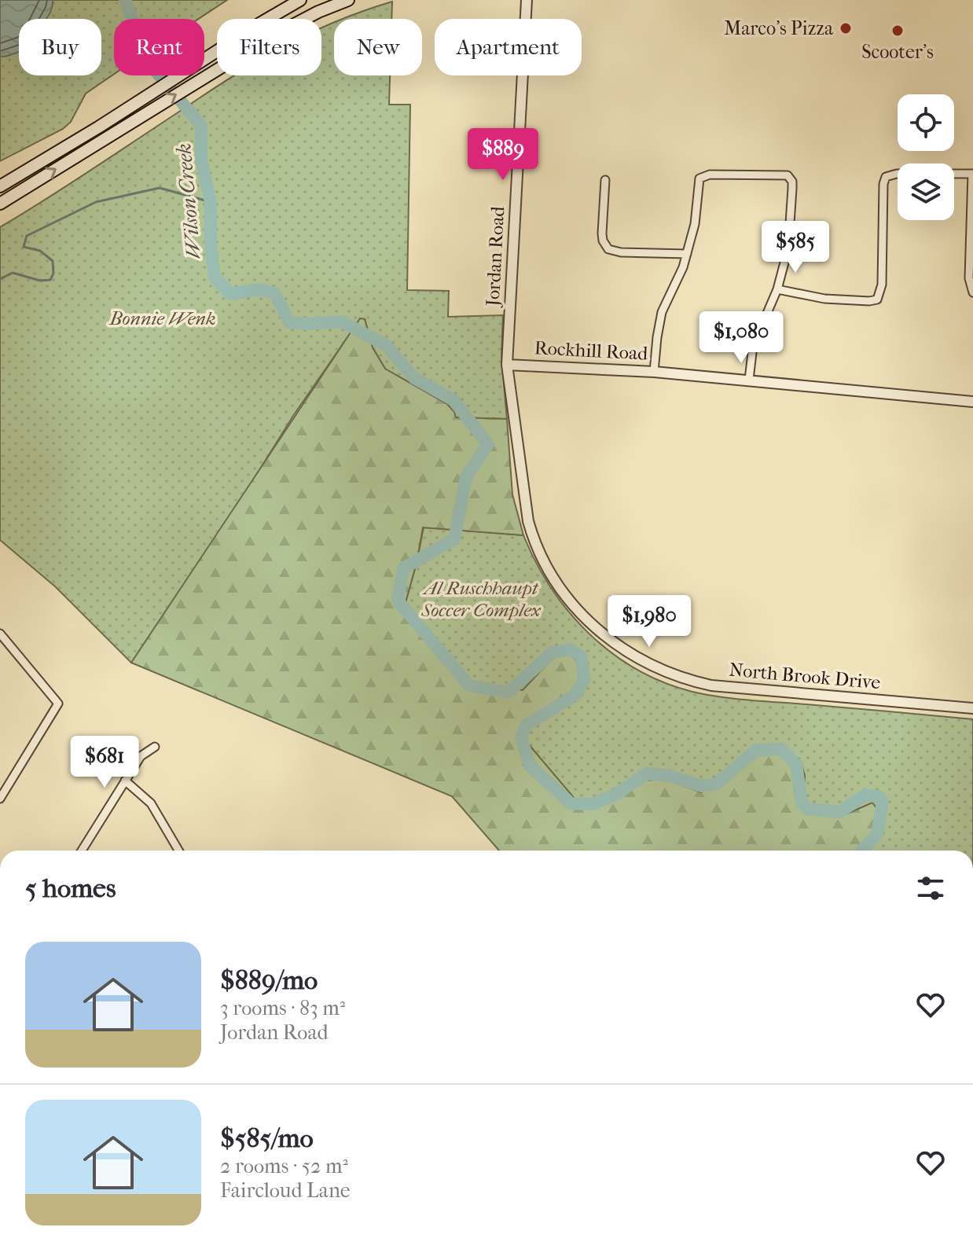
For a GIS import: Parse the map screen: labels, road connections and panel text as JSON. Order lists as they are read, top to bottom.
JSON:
{
  "streets": {
    "street": ["Jordan Road", "Rockhill Road", "North Brook Drive"]
  },
  "crossings": [
    ["Jordan Road", "Rockhill Road"],
    ["Jordan Road", "North Brook Drive"],
    ["Rockhill Road", "North Brook Drive"]
  ],
  "water": ["Wilson Creek"],
  "parks": ["Bonnie Wenk", "Al Ruschhaupt Soccer Complex"],
  "places": ["Marco's Pizza", "Scooter's"],
  "page": {
    "chip": [
      "Buy",
      "Rent",
      "Filters",
      "New",
      "Apartment"
    ],
    "price": [
      "$889",
      "$585",
      "$1,080",
      "$1,980",
      "$681"
    ],
    "heading": "5 homes",
    "list": [
      {
        "name": "$889/mo",
        "note": "3 rooms · 83 m² · Jordan Road"
      },
      {
        "name": "$585/mo",
        "note": "2 rooms · 52 m² · Faircloud Lane"
      }
    ]
  }
}
